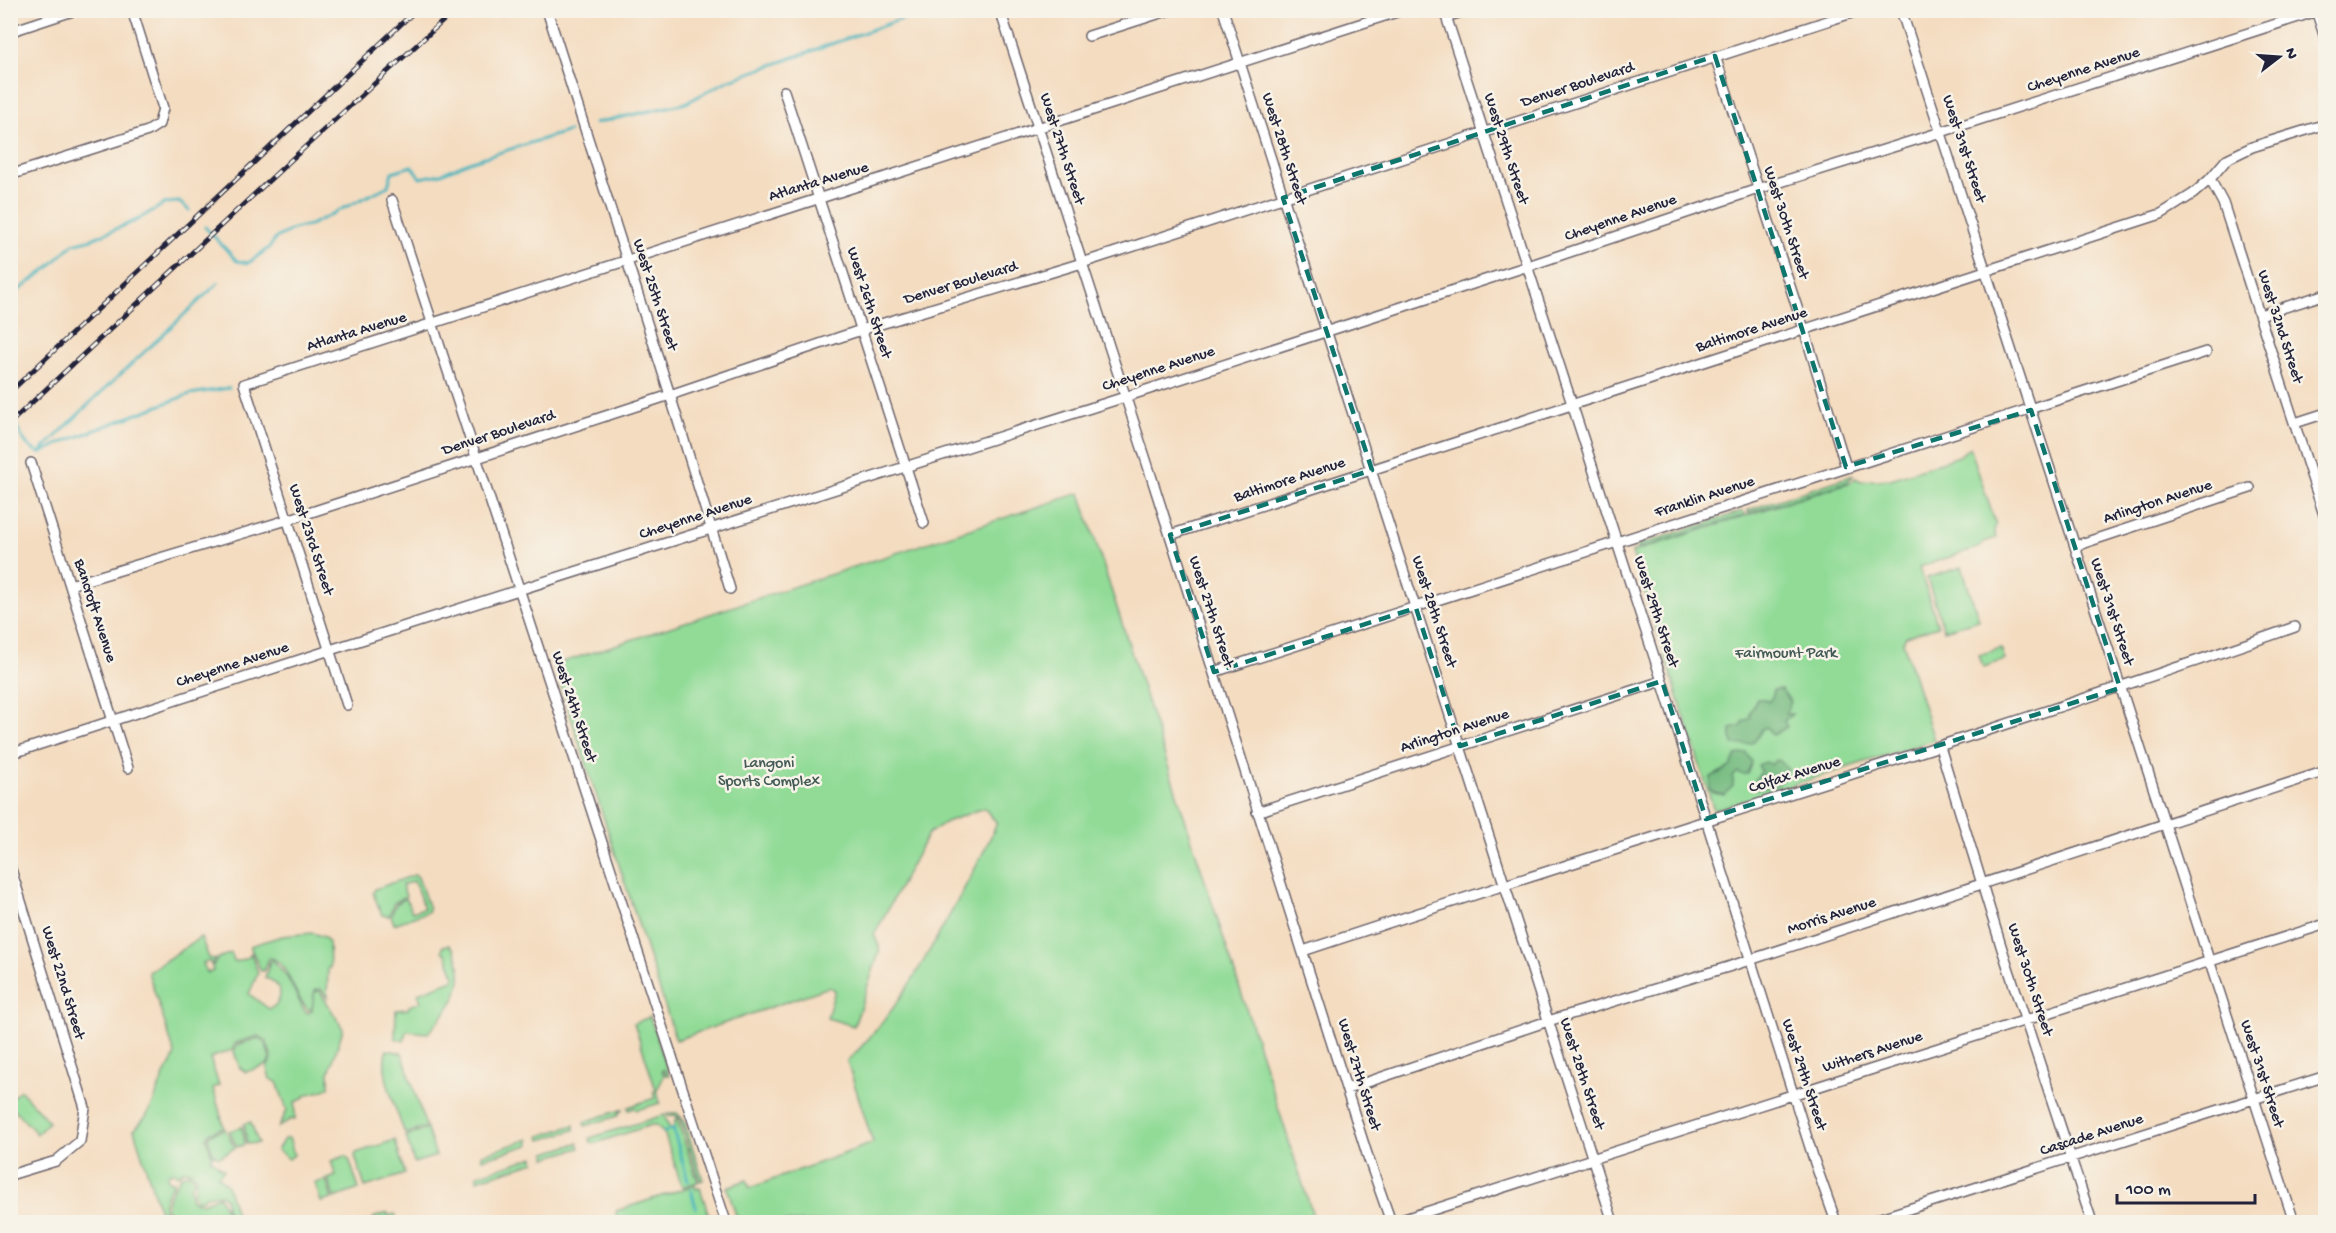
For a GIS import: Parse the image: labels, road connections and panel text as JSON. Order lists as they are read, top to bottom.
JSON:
{
  "streets": {
    "street": [
      "Cheyenne Avenue",
      "Denver Boulevard",
      "West 27th Street",
      "West 28th Street",
      "West 29th Street",
      "West 31st Street",
      "Atlanta Avenue",
      "West 30th Street",
      "West 25th Street",
      "West 26th Street",
      "West 32nd Street",
      "Baltimore Avenue",
      "Franklin Avenue",
      "Arlington Avenue",
      "West 23rd Street",
      "Bancroft Avenue",
      "West 24th Street",
      "Colfax Avenue",
      "Morris Avenue",
      "West 22nd Street",
      "Withers Avenue",
      "Cascade Avenue"
    ]
  },
  "crossings": [
    ["Cheyenne Avenue", "West 27th Street"],
    ["Cheyenne Avenue", "West 28th Street"],
    ["Cheyenne Avenue", "West 29th Street"],
    ["Cheyenne Avenue", "West 31st Street"],
    ["Cheyenne Avenue", "West 30th Street"],
    ["Cheyenne Avenue", "West 25th Street"],
    ["Cheyenne Avenue", "West 26th Street"],
    ["Cheyenne Avenue", "West 23rd Street"],
    ["Cheyenne Avenue", "Bancroft Avenue"],
    ["Cheyenne Avenue", "West 24th Street"],
    ["Denver Boulevard", "West 27th Street"],
    ["Denver Boulevard", "West 28th Street"],
    ["Denver Boulevard", "West 29th Street"],
    ["Denver Boulevard", "West 30th Street"],
    ["Denver Boulevard", "West 25th Street"],
    ["Denver Boulevard", "West 26th Street"],
    ["Denver Boulevard", "West 23rd Street"],
    ["Denver Boulevard", "Bancroft Avenue"],
    ["Denver Boulevard", "West 24th Street"],
    ["West 27th Street", "Atlanta Avenue"],
    ["West 27th Street", "Baltimore Avenue"],
    ["West 27th Street", "Franklin Avenue"],
    ["West 27th Street", "Arlington Avenue"],
    ["West 27th Street", "Colfax Avenue"],
    ["West 27th Street", "Morris Avenue"],
    ["West 27th Street", "Withers Avenue"],
    ["West 28th Street", "Atlanta Avenue"],
    ["West 28th Street", "Baltimore Avenue"],
    ["West 28th Street", "Franklin Avenue"],
    ["West 28th Street", "Arlington Avenue"],
    ["West 28th Street", "Colfax Avenue"],
    ["West 28th Street", "Morris Avenue"],
    ["West 28th Street", "Withers Avenue"],
    ["West 29th Street", "Baltimore Avenue"],
    ["West 29th Street", "Franklin Avenue"],
    ["West 29th Street", "Arlington Avenue"],
    ["West 29th Street", "Colfax Avenue"],
    ["West 29th Street", "Morris Avenue"],
    ["West 29th Street", "Withers Avenue"],
    ["West 31st Street", "Baltimore Avenue"],
    ["West 31st Street", "Franklin Avenue"],
    ["West 31st Street", "Arlington Avenue"],
    ["West 31st Street", "Colfax Avenue"],
    ["West 31st Street", "Morris Avenue"],
    ["West 31st Street", "Withers Avenue"],
    ["West 31st Street", "Cascade Avenue"],
    ["Atlanta Avenue", "West 25th Street"],
    ["Atlanta Avenue", "West 26th Street"],
    ["Atlanta Avenue", "West 23rd Street"],
    ["Atlanta Avenue", "West 24th Street"],
    ["West 30th Street", "Baltimore Avenue"],
    ["West 30th Street", "Franklin Avenue"],
    ["West 30th Street", "Colfax Avenue"],
    ["West 30th Street", "Morris Avenue"],
    ["West 30th Street", "Withers Avenue"],
    ["West 30th Street", "Cascade Avenue"],
    ["West 32nd Street", "Baltimore Avenue"]
  ],
  "parks": ["Fairmount Park", "Langoni Sports Complex"],
  "scale_bar": "100 m",
  "north": "right"
}
